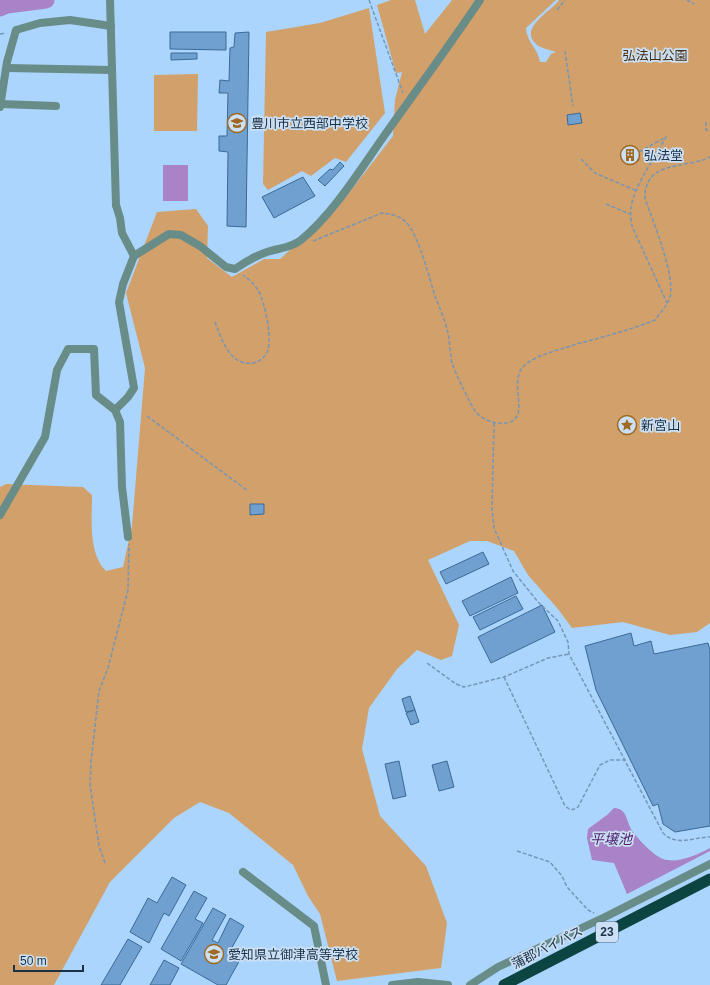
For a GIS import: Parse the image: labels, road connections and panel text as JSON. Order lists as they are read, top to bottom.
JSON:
{
  "streets": {
    "highway": ["23", "蒲郡バイパス"]
  },
  "water": ["平壌池"],
  "parks": ["弘法山公園"],
  "places": {
    "school or university": ["豊川市立西部中学校", "愛知県立御津高等学校"],
    "building": ["弘法堂"],
    "place": ["新宮山"]
  },
  "scale_bar": "50 m"
}
